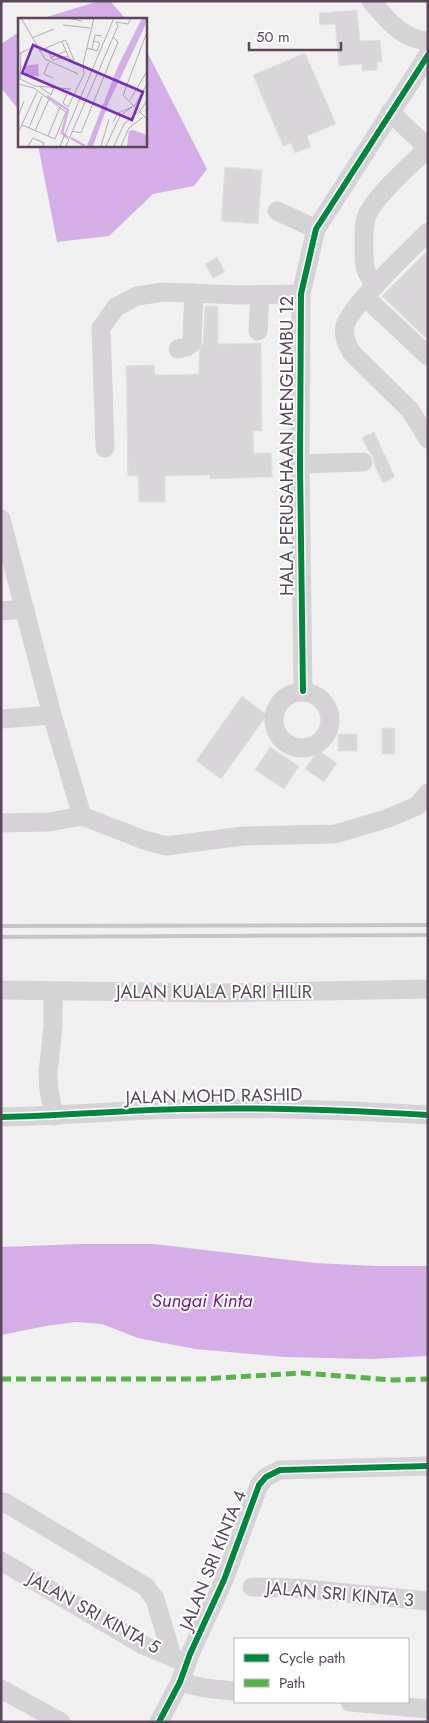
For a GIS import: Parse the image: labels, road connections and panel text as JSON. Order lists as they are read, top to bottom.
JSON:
{
  "streets": {
    "street": [
      "HALA PERUSAHAAN MENGLEMBU 12",
      "JALAN KUALA PARI HILIR",
      "JALAN MOHD RASHID",
      "JALAN SRI KINTA 4",
      "JALAN SRI KINTA 3",
      "JALAN SRI KINTA 5"
    ]
  },
  "crossings": [
    ["JALAN SRI KINTA 4", "JALAN SRI KINTA 5"]
  ],
  "water": ["Sungai Kinta"],
  "legend": ["Cycle path", "Path"],
  "scale_bar": "50 m"
}
